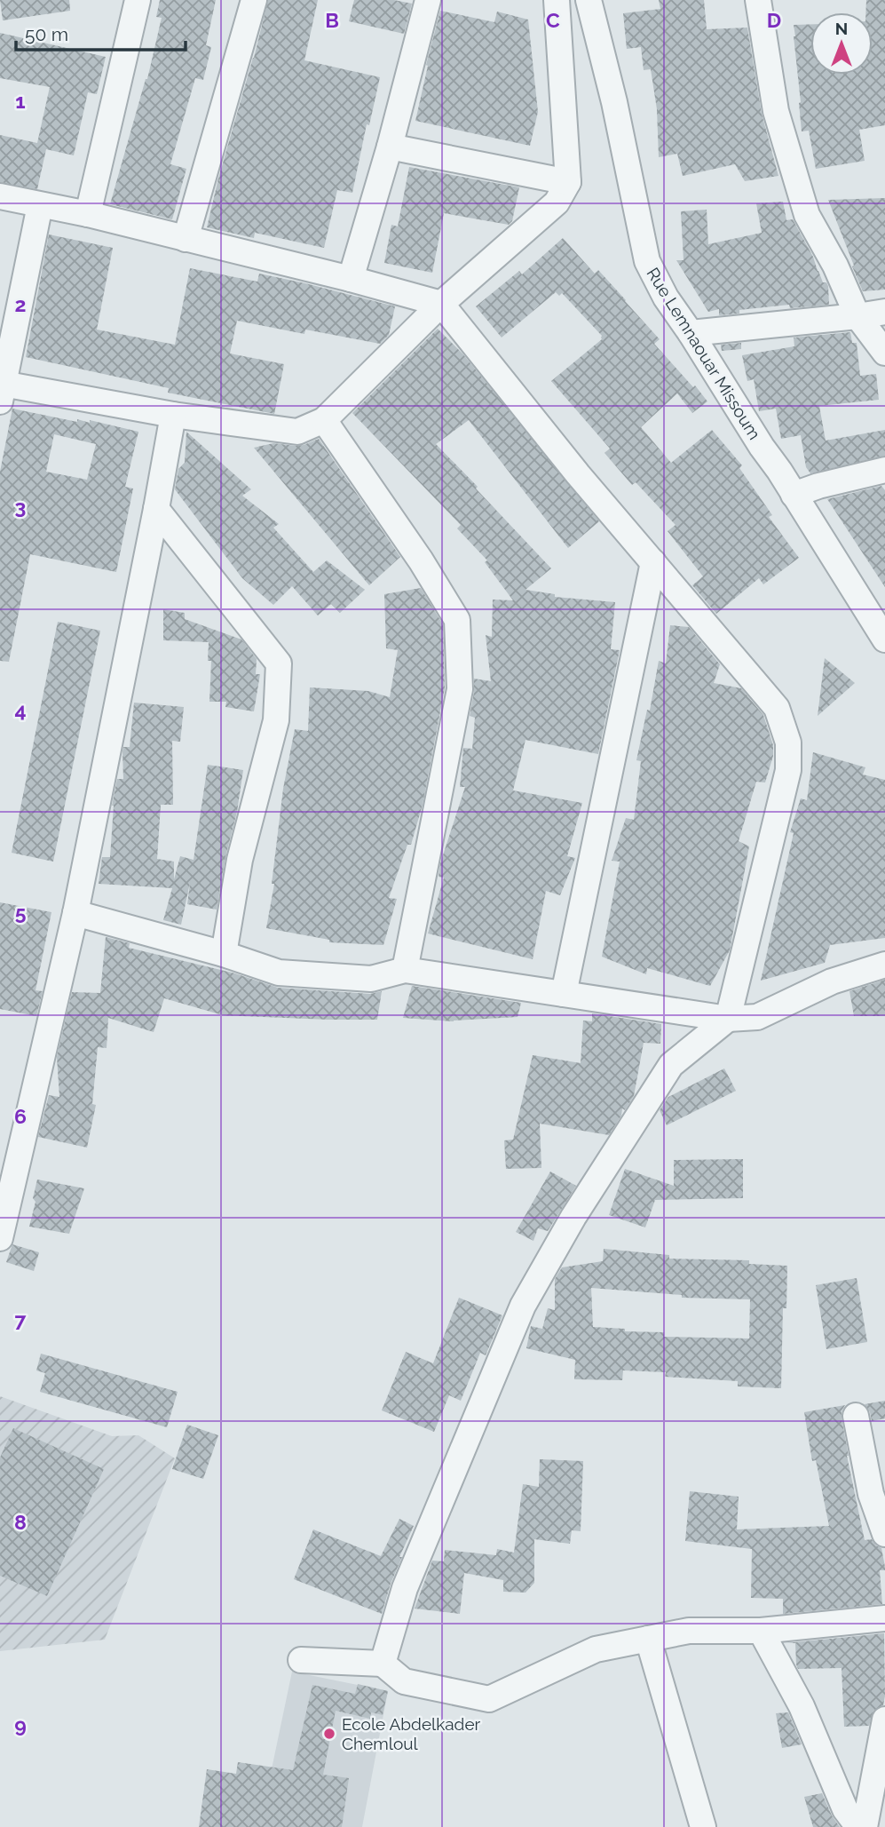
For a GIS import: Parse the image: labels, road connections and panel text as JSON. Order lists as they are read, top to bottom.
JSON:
{
  "streets": {
    "street": ["Rue Lemnaouar Missoum"]
  },
  "places": ["Ecole Abdelkader Chemloul"],
  "scale_bar": "50 m",
  "north": "top",
  "grid": {
    "columns": ["B", "C", "D"],
    "rows": [
      "1",
      "2",
      "3",
      "4",
      "5",
      "6",
      "7",
      "8",
      "9"
    ]
  }
}
